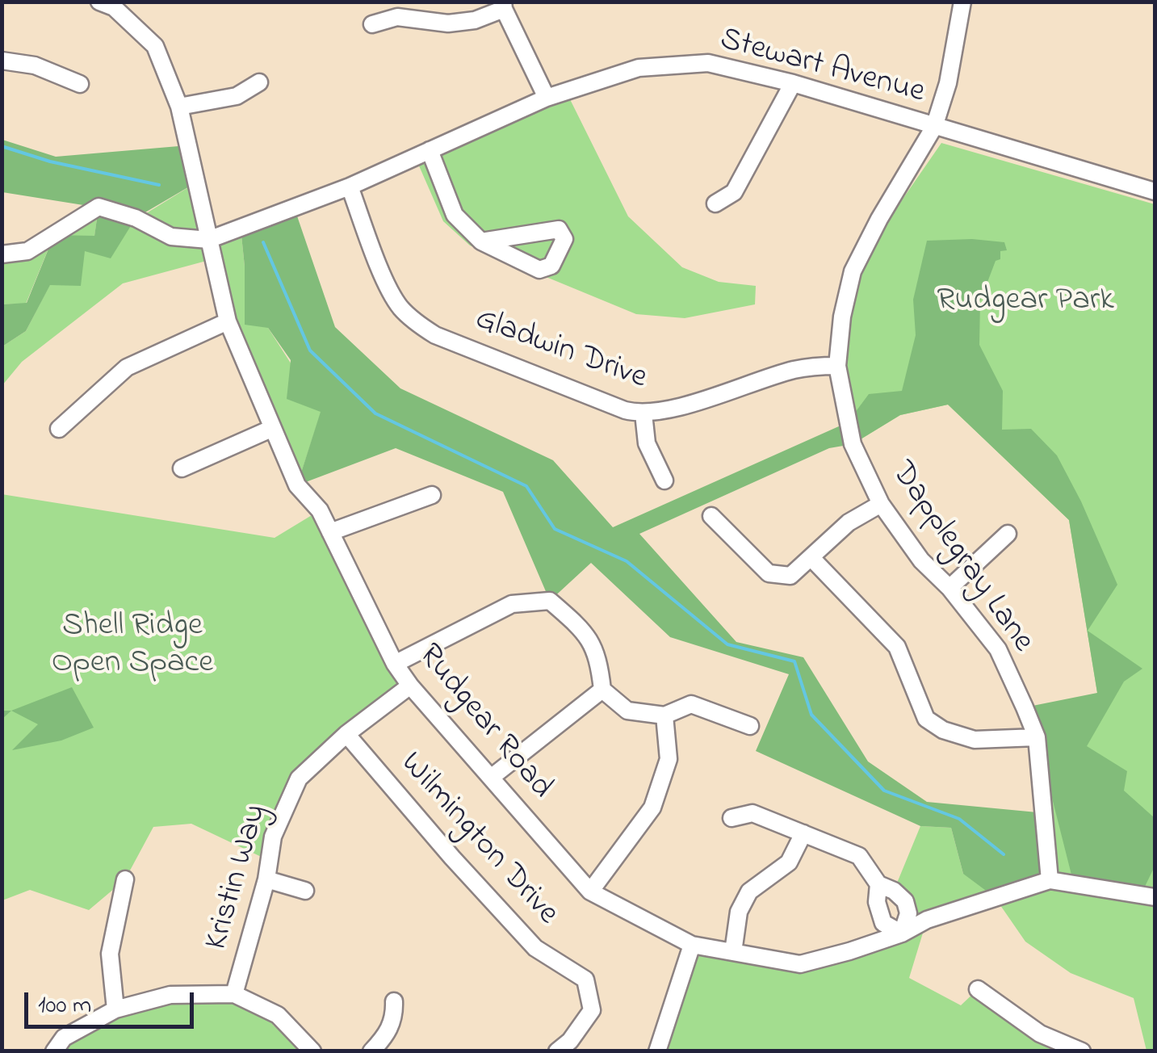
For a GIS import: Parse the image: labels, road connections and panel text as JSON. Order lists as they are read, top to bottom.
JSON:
{
  "streets": {
    "street": [
      "Stewart Avenue",
      "Gladwin Drive",
      "Dapplegray Lane",
      "Rudgear Road",
      "Wilmington Drive",
      "Kristin Way"
    ]
  },
  "crossings": [
    ["Stewart Avenue", "Gladwin Drive"],
    ["Stewart Avenue", "Dapplegray Lane"],
    ["Stewart Avenue", "Rudgear Road"],
    ["Gladwin Drive", "Dapplegray Lane"],
    ["Dapplegray Lane", "Rudgear Road"],
    ["Rudgear Road", "Kristin Way"],
    ["Wilmington Drive", "Kristin Way"]
  ],
  "parks": ["Rudgear Park", "Shell Ridge Open Space"],
  "scale_bar": "100 m"
}
